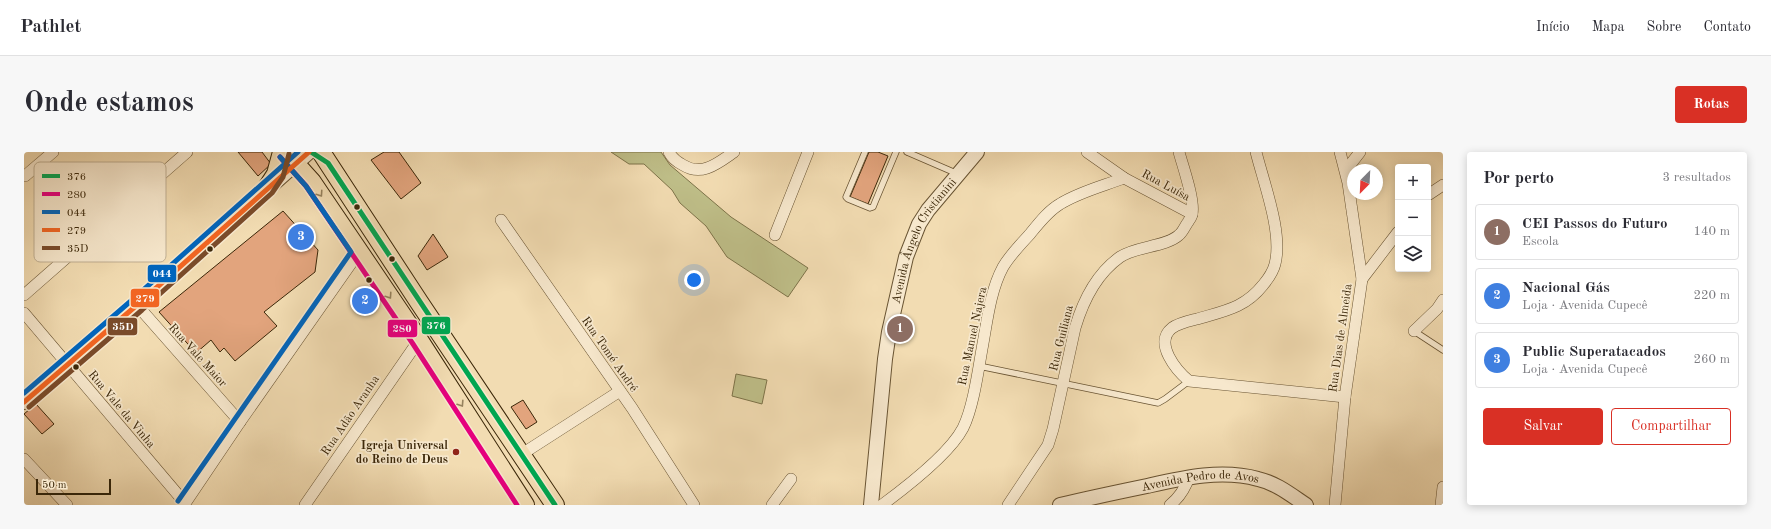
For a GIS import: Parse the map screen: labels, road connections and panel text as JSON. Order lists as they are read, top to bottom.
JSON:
{
  "streets": {
    "street": [
      "Rua Luísa",
      "Avenida Ângelo Cristianini",
      "Rua Manuel Najera",
      "Rua Guiliana",
      "Rua Dias de Almeida",
      "Rua Tomé André",
      "Rua Vale Maior",
      "Rua Vale da Vinha",
      "Rua Adão Aranha",
      "Avenida Pedro de Avos"
    ]
  },
  "crossings": [
    ["Rua Luísa", "Rua Manuel Najera"],
    ["Rua Luísa", "Rua Guiliana"]
  ],
  "places": ["Igreja Universal do Reino de Deus"],
  "lines": [
    "transit line 376",
    "transit line 044",
    "transit line 279",
    "transit line 35D",
    "transit line 280"
  ],
  "legend": [
    "376",
    "280",
    "044",
    "279",
    "35D"
  ],
  "scale_bar": "50 m",
  "north": "bottom left",
  "page": {
    "header": "Pathlet",
    "nav": [
      "Início",
      "Mapa",
      "Sobre",
      "Contato"
    ],
    "buttons": [
      "Rotas",
      ["Salvar", "Compartilhar"]
    ],
    "title": "Onde estamos",
    "heading": ["Por perto", "3 resultados"],
    "map_buttons": ["+", "−"],
    "list": [
      {
        "mark": "1",
        "name": "CEI Passos do Futuro",
        "note": "Escola",
        "value": "140 m"
      },
      {
        "mark": "2",
        "name": "Nacional Gás",
        "note": "Loja · Avenida Cupecê",
        "value": "220 m"
      },
      {
        "mark": "3",
        "name": "Public Superatacados",
        "note": "Loja · Avenida Cupecê",
        "value": "260 m"
      }
    ],
    "pins": ["3", "2", "1"],
    "scale": "50 m"
  }
}
